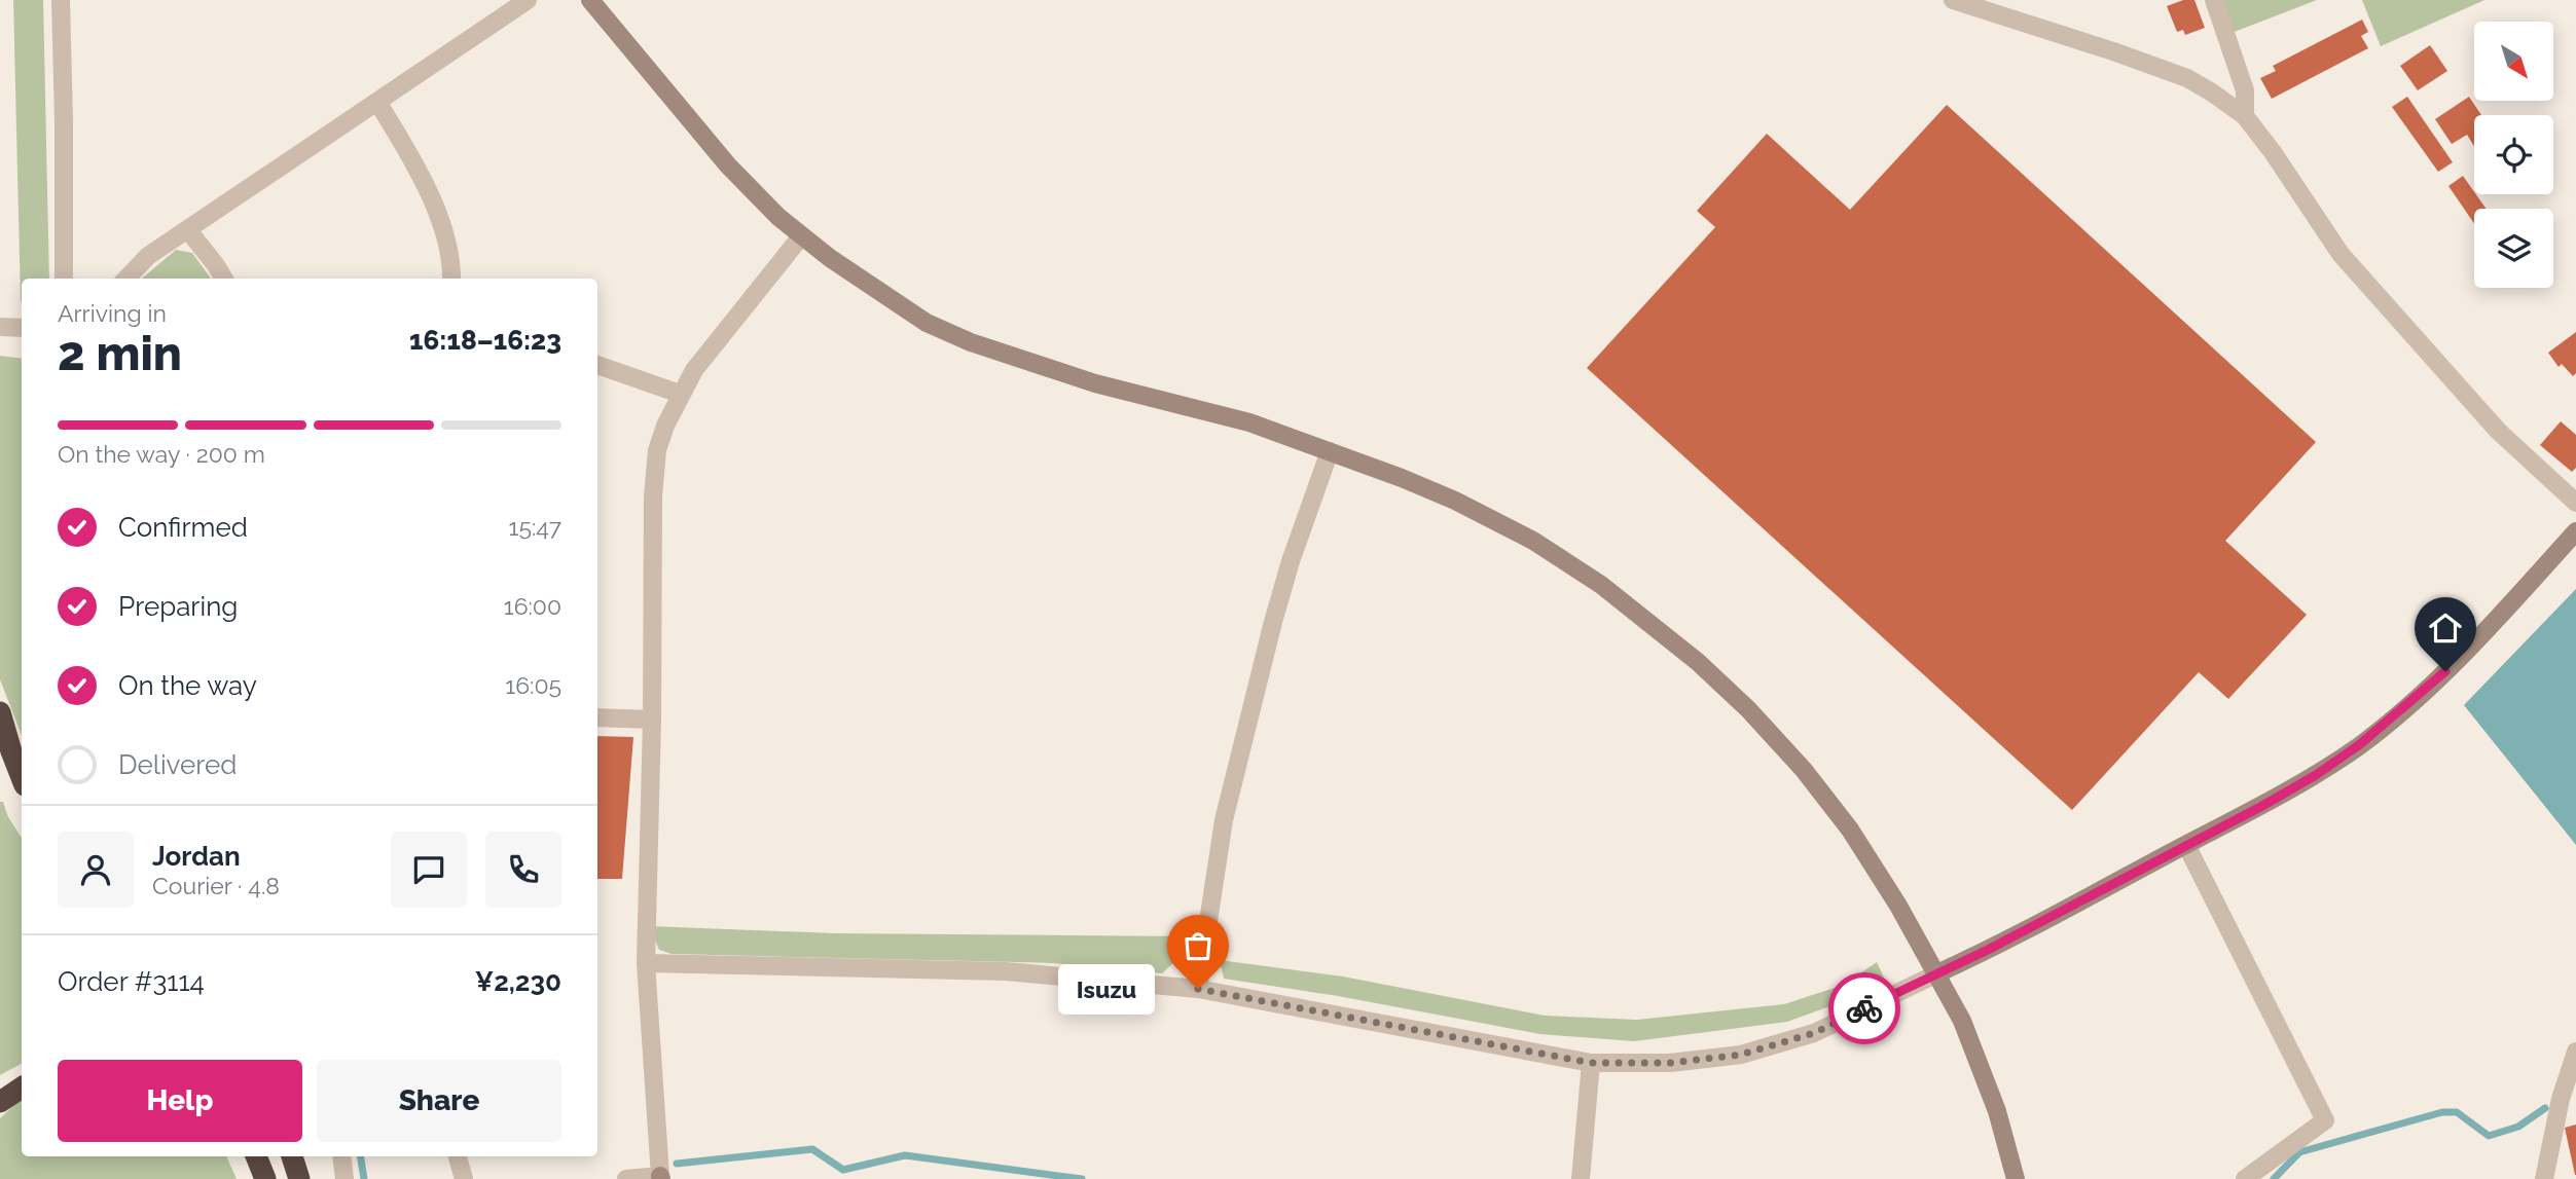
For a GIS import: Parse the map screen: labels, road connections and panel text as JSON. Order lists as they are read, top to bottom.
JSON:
{
  "places": ["Isuzu"],
  "north": "bottom right",
  "page": {
    "heading": ["2 min", "Arriving in", "16:18–16:23"],
    "panel": [
      "Jordan",
      "Courier · 4.8",
      "Order #3114",
      "¥2,230"
    ],
    "bar": "On the way · 200 m",
    "list": [
      ["Confirmed", "15:47"],
      ["Preparing", "16:00"],
      ["On the way", "16:05"],
      "Delivered"
    ],
    "bubble": "Isuzu",
    "buttons": ["Help", "Share"]
  }
}
